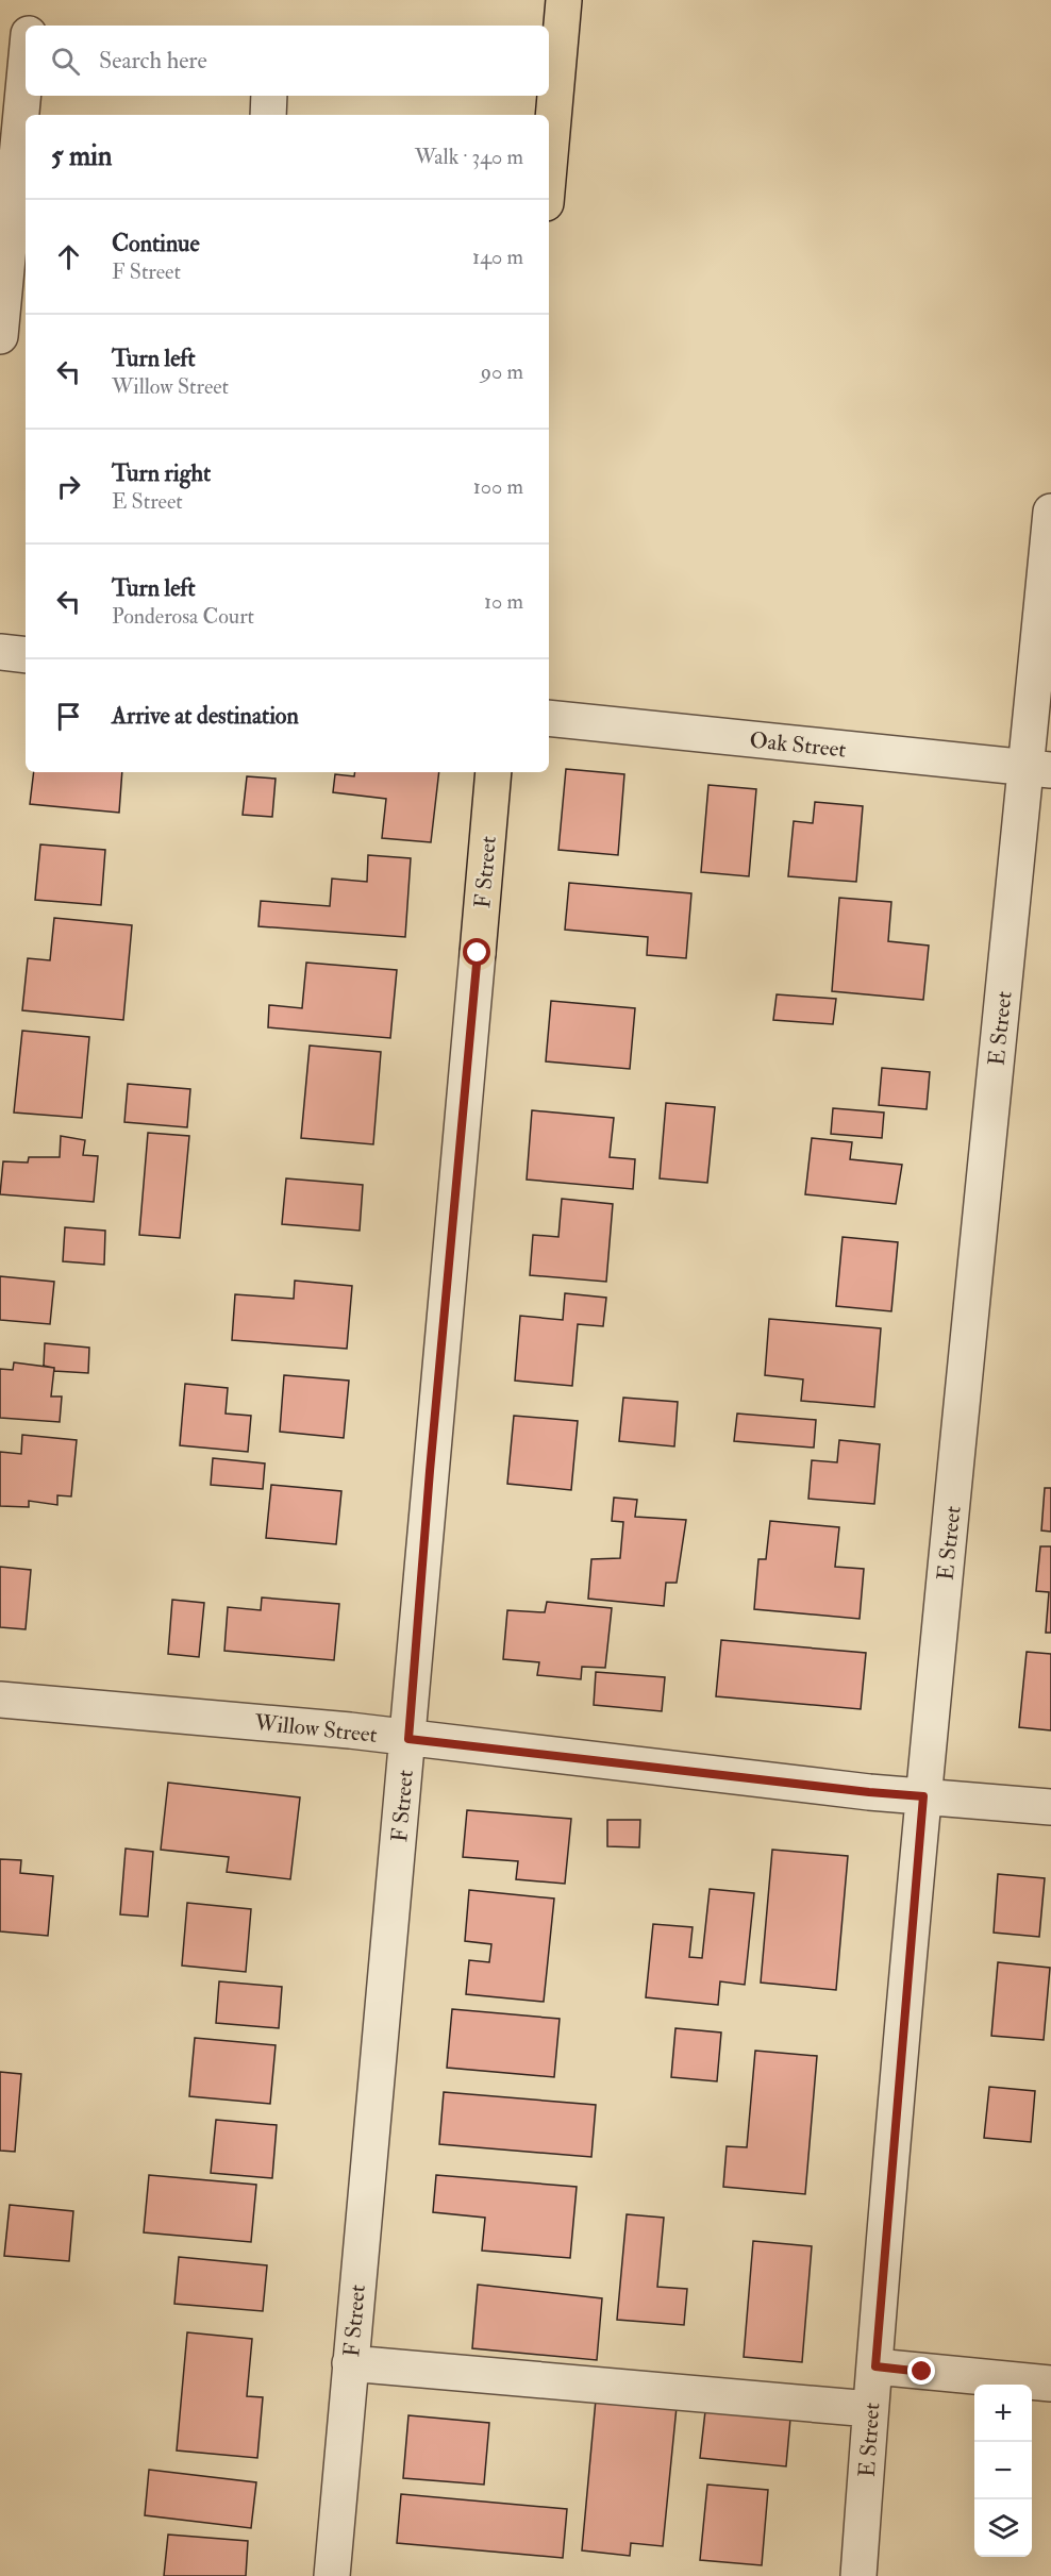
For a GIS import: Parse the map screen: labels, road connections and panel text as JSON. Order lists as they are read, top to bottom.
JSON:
{
  "streets": {
    "main road": ["F Street"],
    "street": ["Oak Street", "E Street", "Willow Street"]
  },
  "crossings": [
    ["Oak Street", "E Street"],
    ["F Street", "Willow Street"],
    ["E Street", "Willow Street"]
  ],
  "page": {
    "search": "Search here",
    "heading": ["5 min", "Walk · 340 m"],
    "list": [
      ["Continue", "F Street", "140 m"],
      ["Turn left", "Willow Street", "90 m"],
      ["Turn right", "E Street", "100 m"],
      ["Turn left", "Ponderosa Court", "10 m"],
      "Arrive at destination"
    ],
    "map_buttons": ["+", "−"]
  }
}
